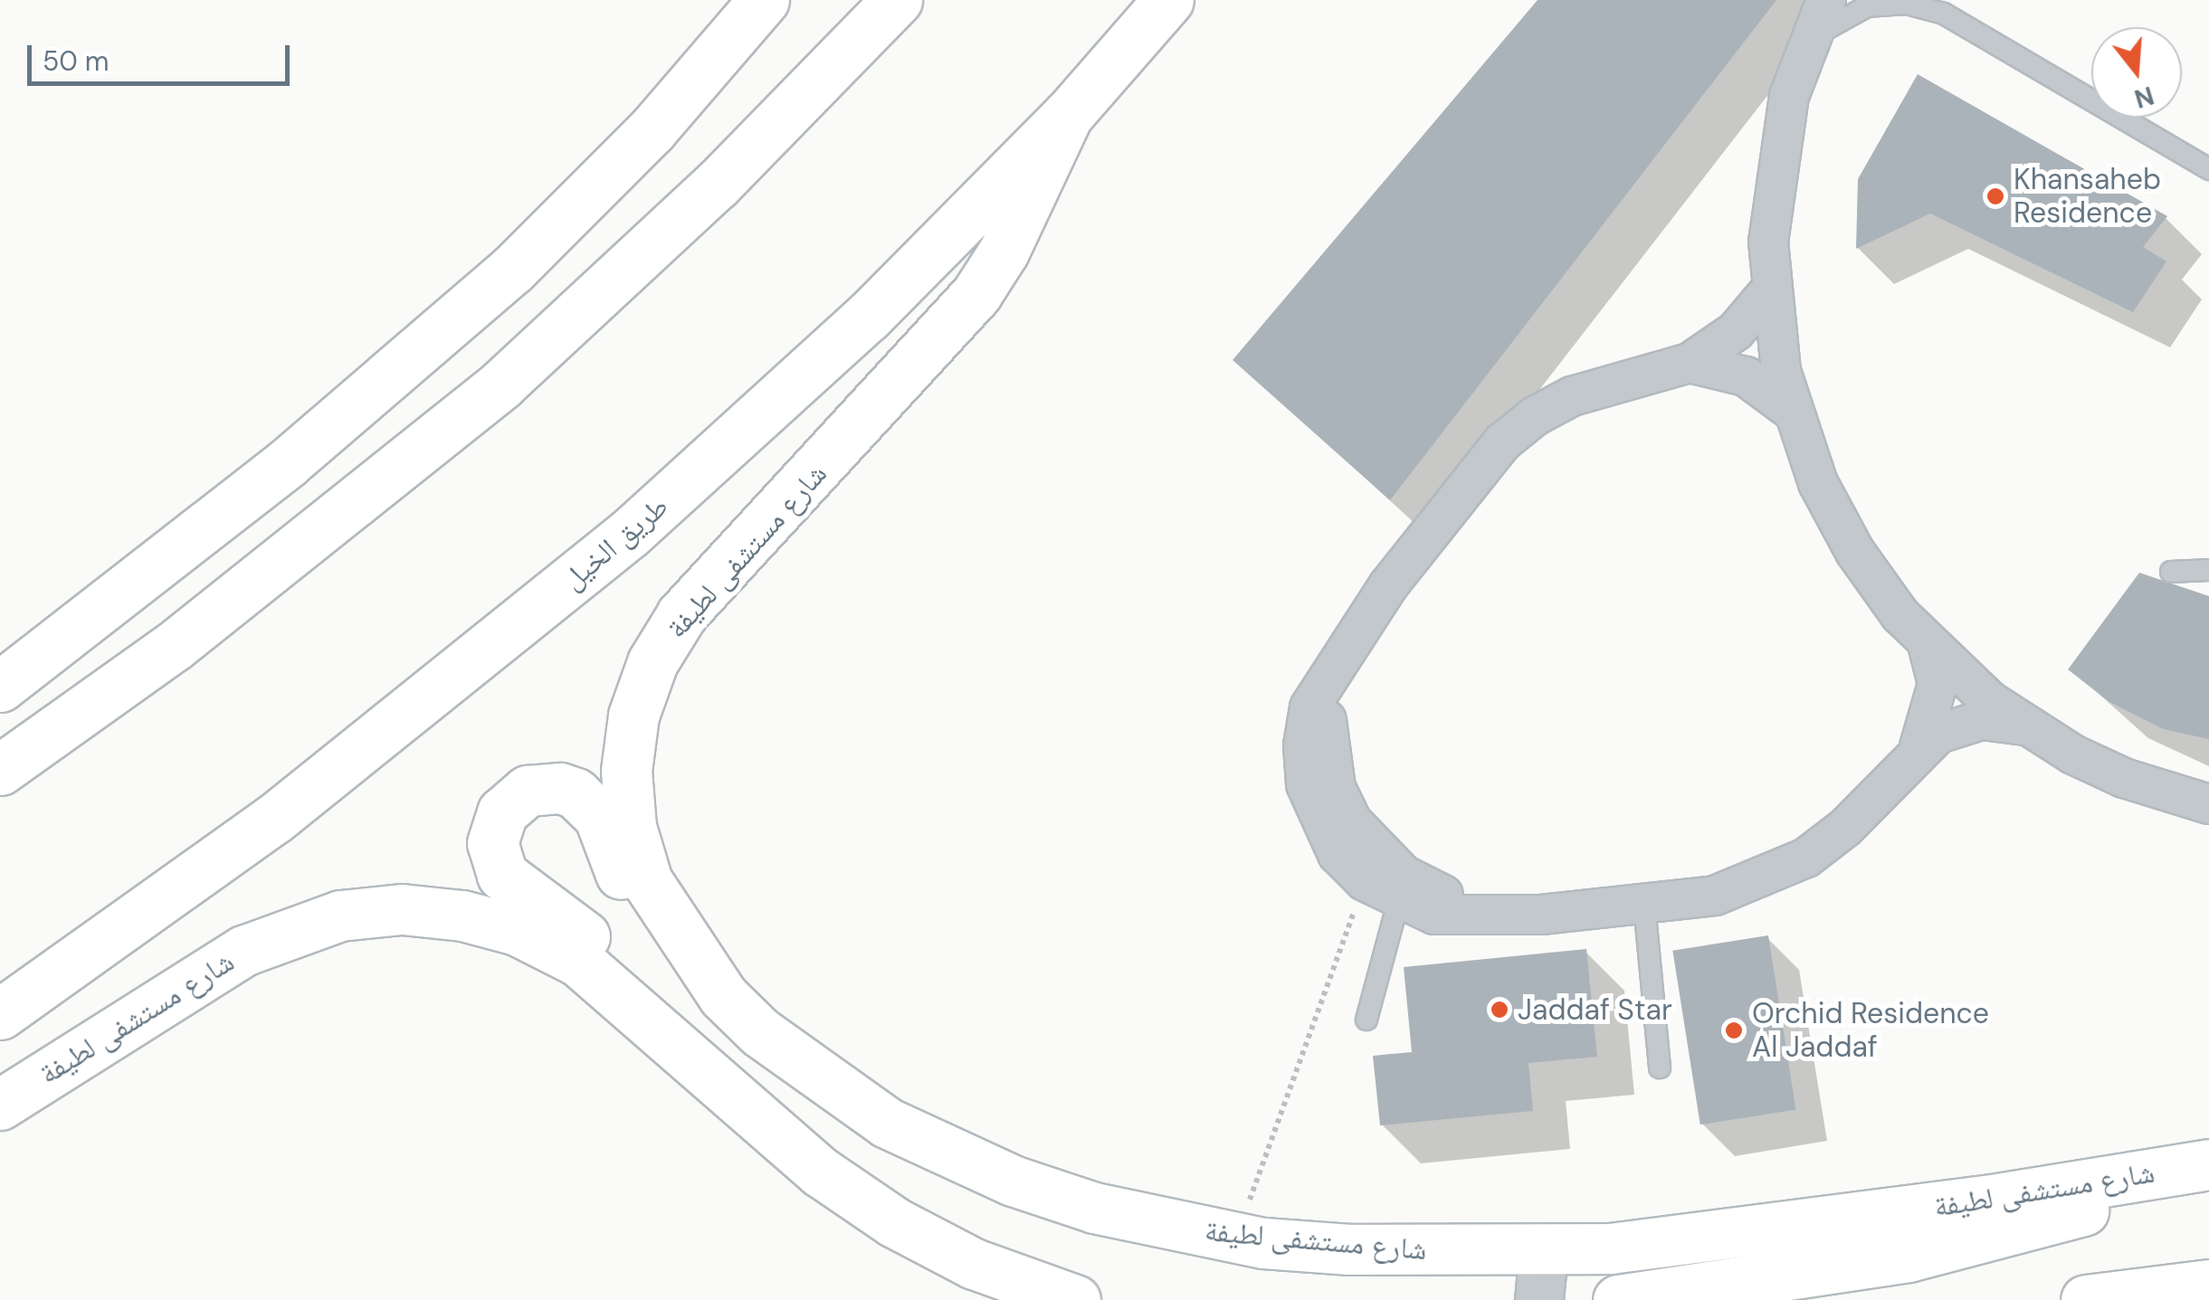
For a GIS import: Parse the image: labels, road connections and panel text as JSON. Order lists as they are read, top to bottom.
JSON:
{
  "streets": {
    "main road": ["طريق الخيل", "شارع مستشفى لطيفة"]
  },
  "crossings": [
    ["طريق الخيل", "شارع مستشفى لطيفة"]
  ],
  "places": ["Khansaheb Residence", "Jaddaf Star", "Orchid Residence Al Jaddaf"],
  "scale_bar": "50 m",
  "north": "bottom"
}
